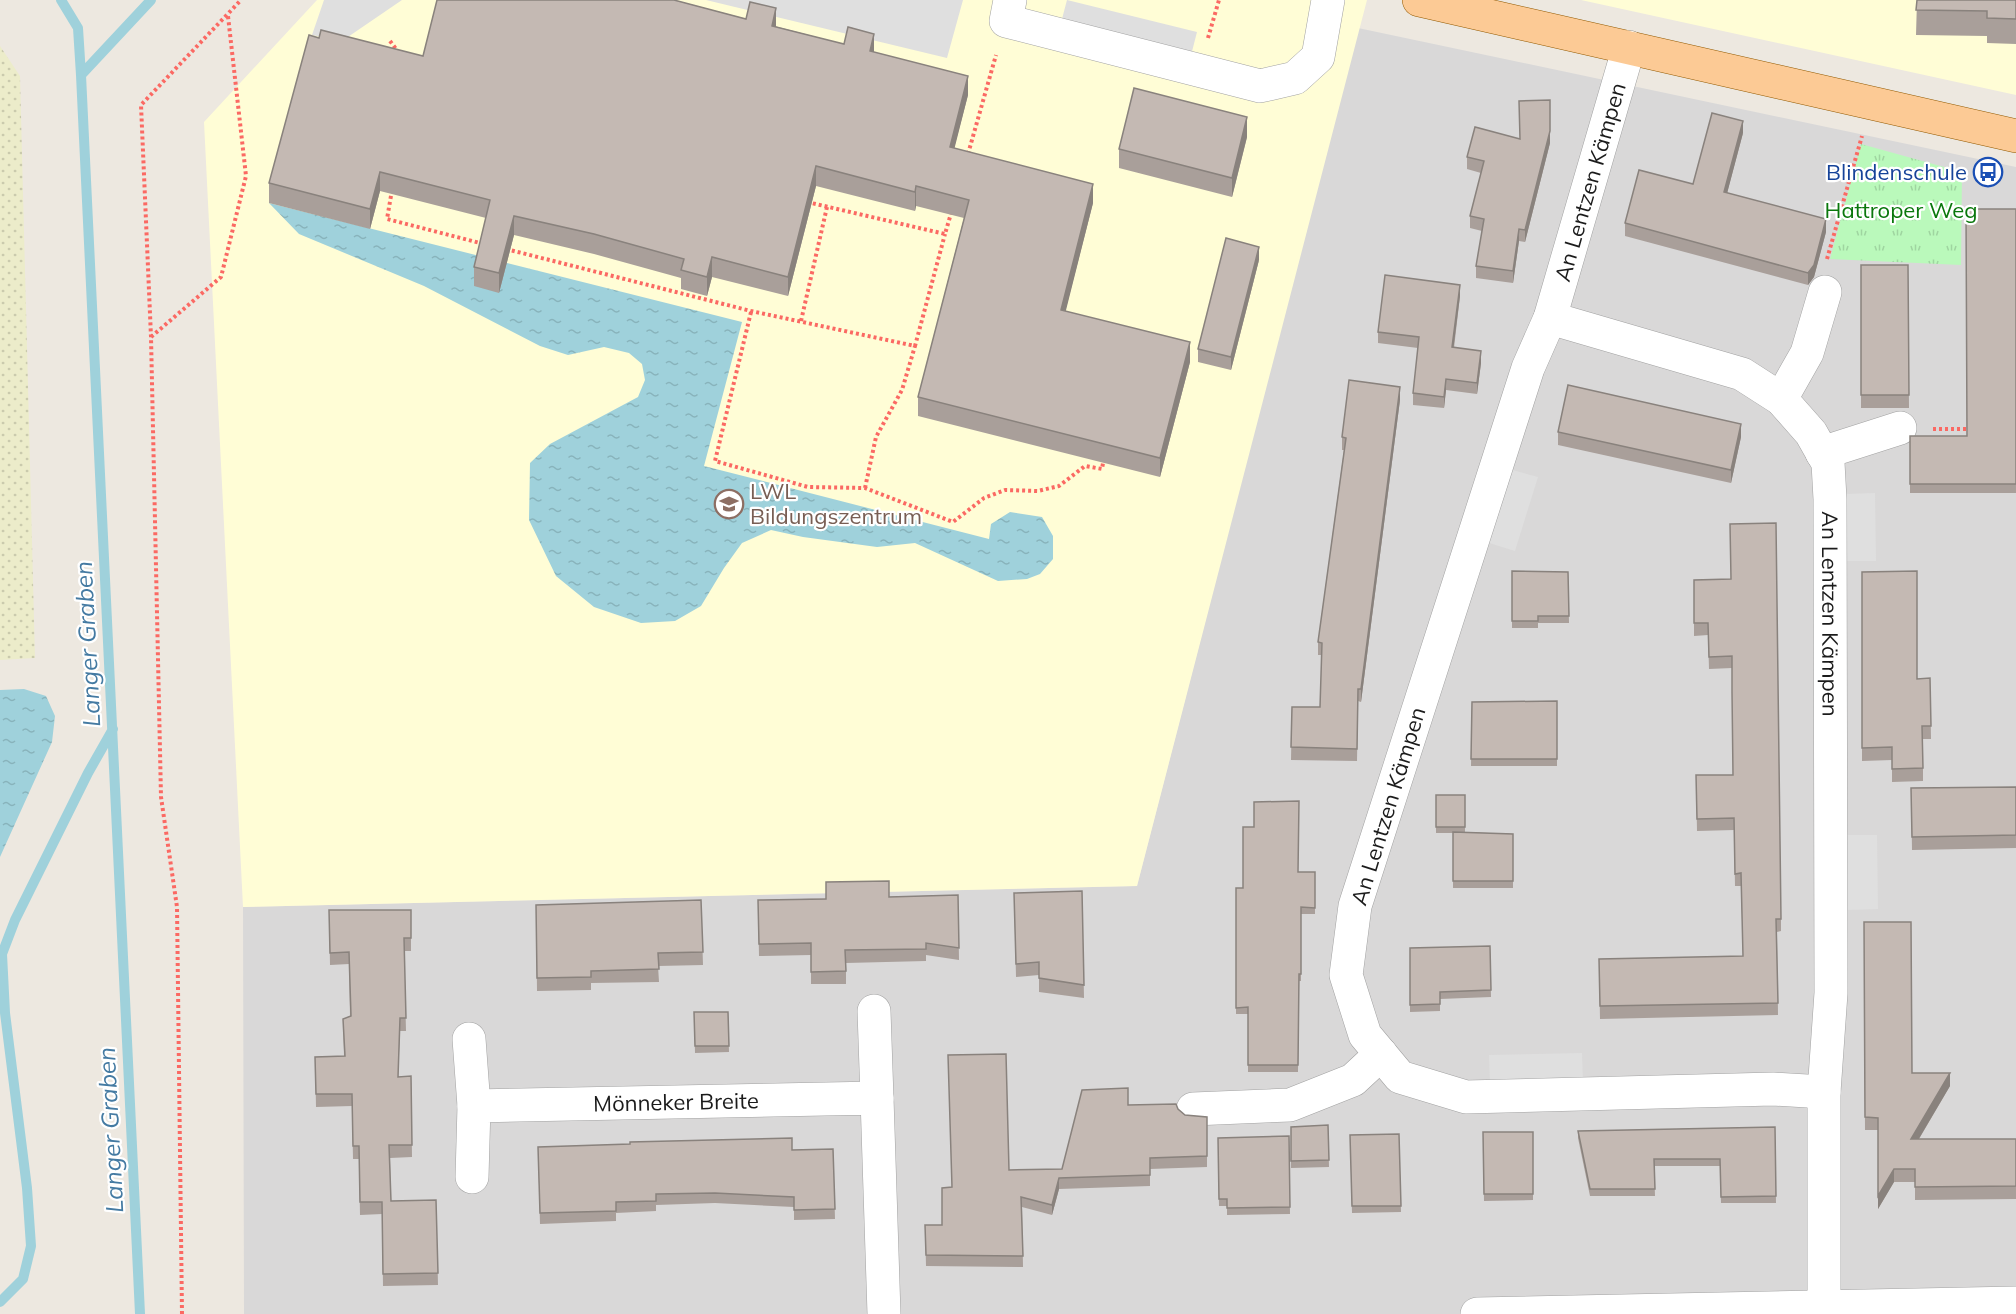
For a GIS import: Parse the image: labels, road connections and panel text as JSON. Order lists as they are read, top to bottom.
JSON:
{
  "streets": {
    "street": ["An Lentzen Kämpen", "Mönneker Breite"]
  },
  "water": ["Langer Graben"],
  "parks": ["Hattroper Weg"],
  "places": {
    "bus stop": ["Blindenschule"],
    "school or university": ["LWL Bildungszentrum"]
  }
}
